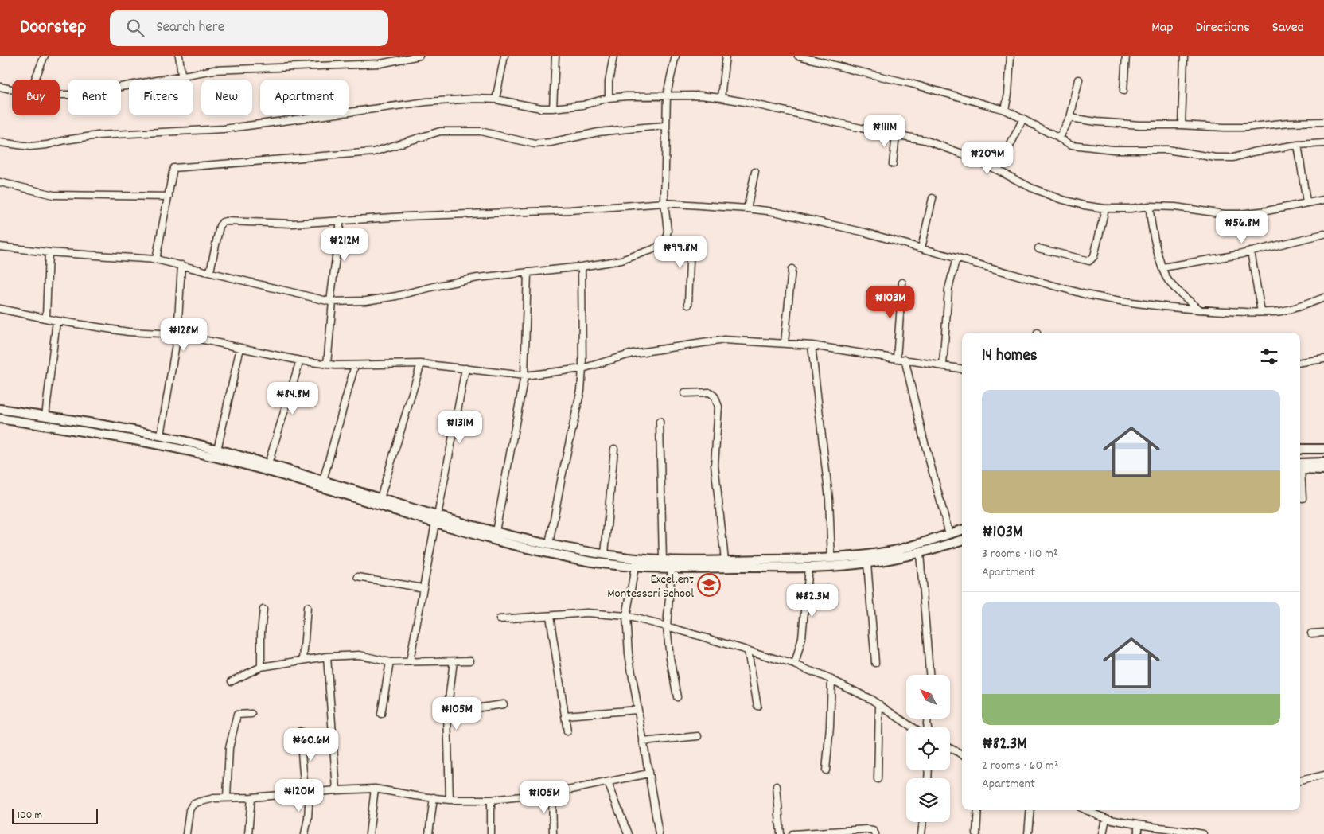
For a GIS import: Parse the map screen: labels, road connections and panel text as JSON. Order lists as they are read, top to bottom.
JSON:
{
  "places": {
    "school or university": ["Excellent Montessori School"]
  },
  "scale_bar": "100 m",
  "north": "top left",
  "page": {
    "header": "Doorstep",
    "search": "Search here",
    "nav": ["Map", "Directions", "Saved"],
    "chip": [
      "Buy",
      "Rent",
      "Filters",
      "New",
      "Apartment"
    ],
    "price": [
      "₦111M",
      "₦209M",
      "₦56.8M",
      "₦212M",
      "₦99.8M",
      "₦103M",
      "₦128M",
      "₦84.8M",
      "₦131M",
      "₦82.3M",
      "₦105M",
      "₦60.6M",
      "₦120M",
      "₦105M"
    ],
    "heading": "14 homes",
    "list": [
      {
        "name": "₦103M",
        "note": "3 rooms · 110 m² · Apartment"
      },
      {
        "name": "₦82.3M",
        "note": "2 rooms · 60 m² · Apartment"
      }
    ],
    "scale": "100 m"
  }
}
